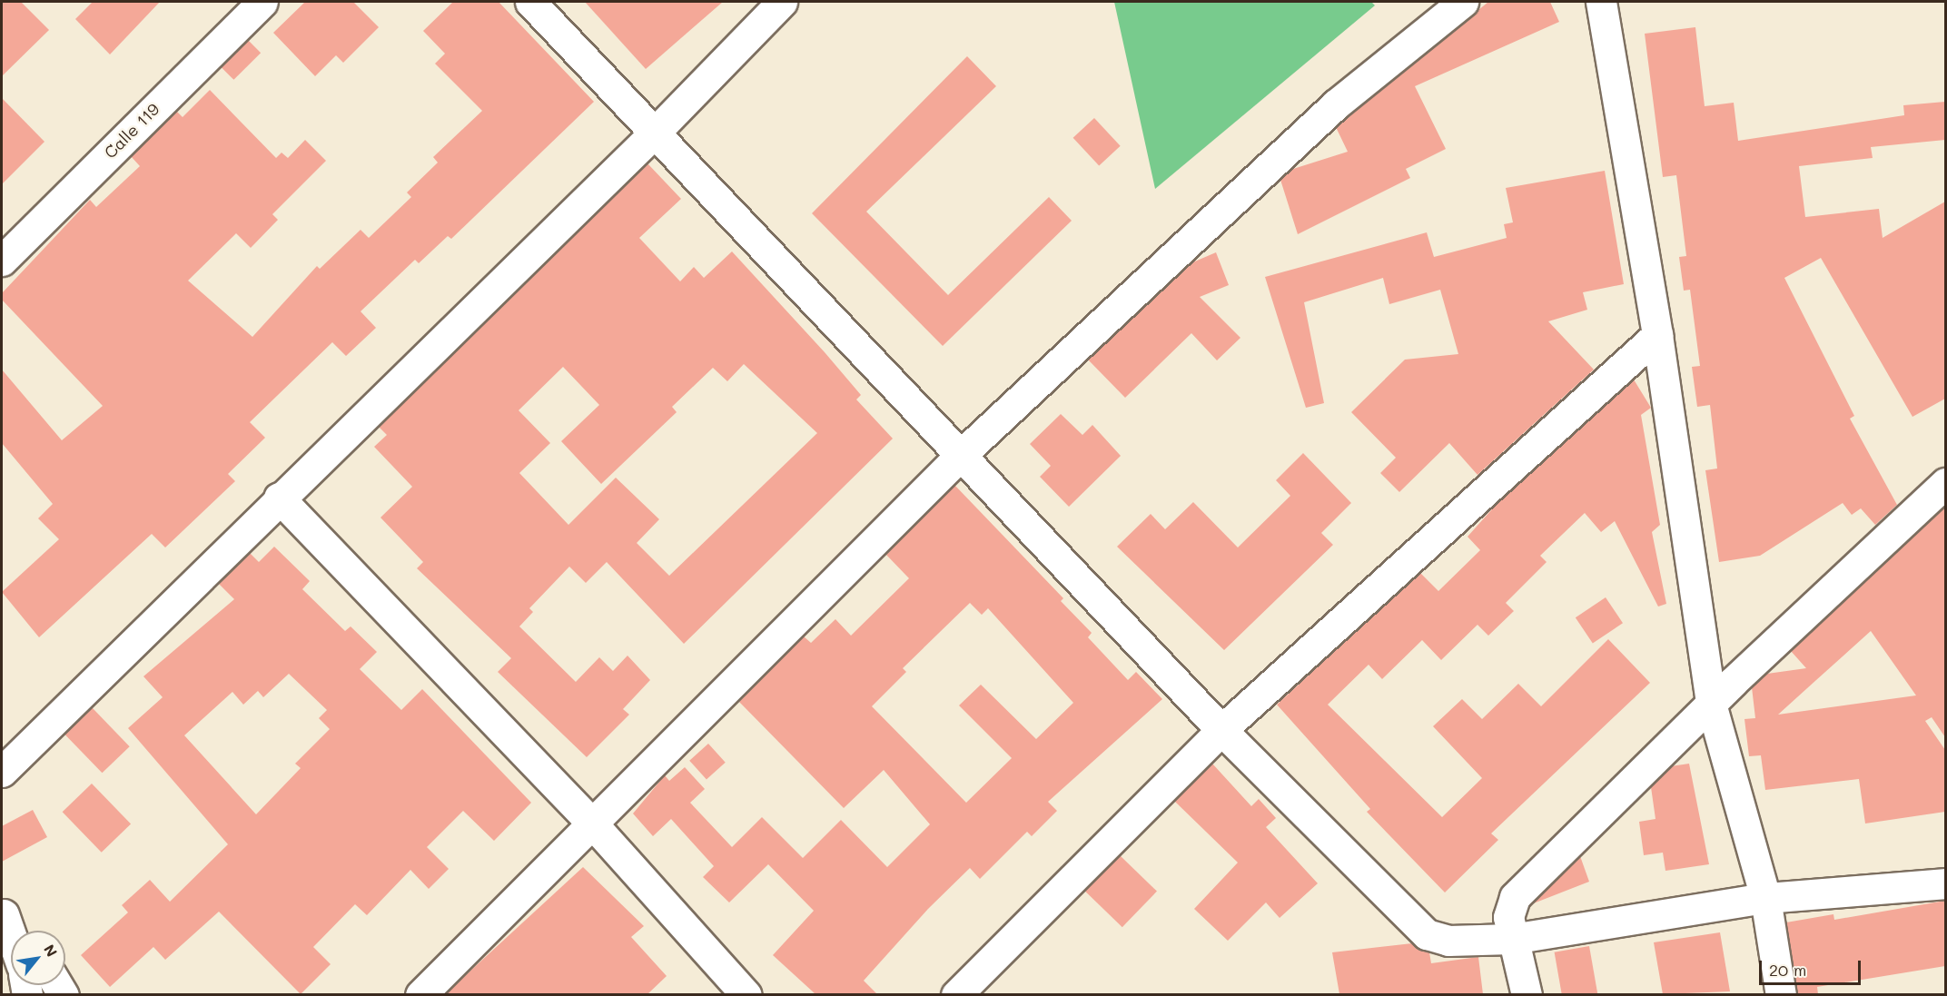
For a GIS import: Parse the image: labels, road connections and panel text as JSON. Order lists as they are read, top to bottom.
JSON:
{
  "streets": {
    "street": ["Calle 119"]
  },
  "scale_bar": "20 m",
  "north": "top right"
}
